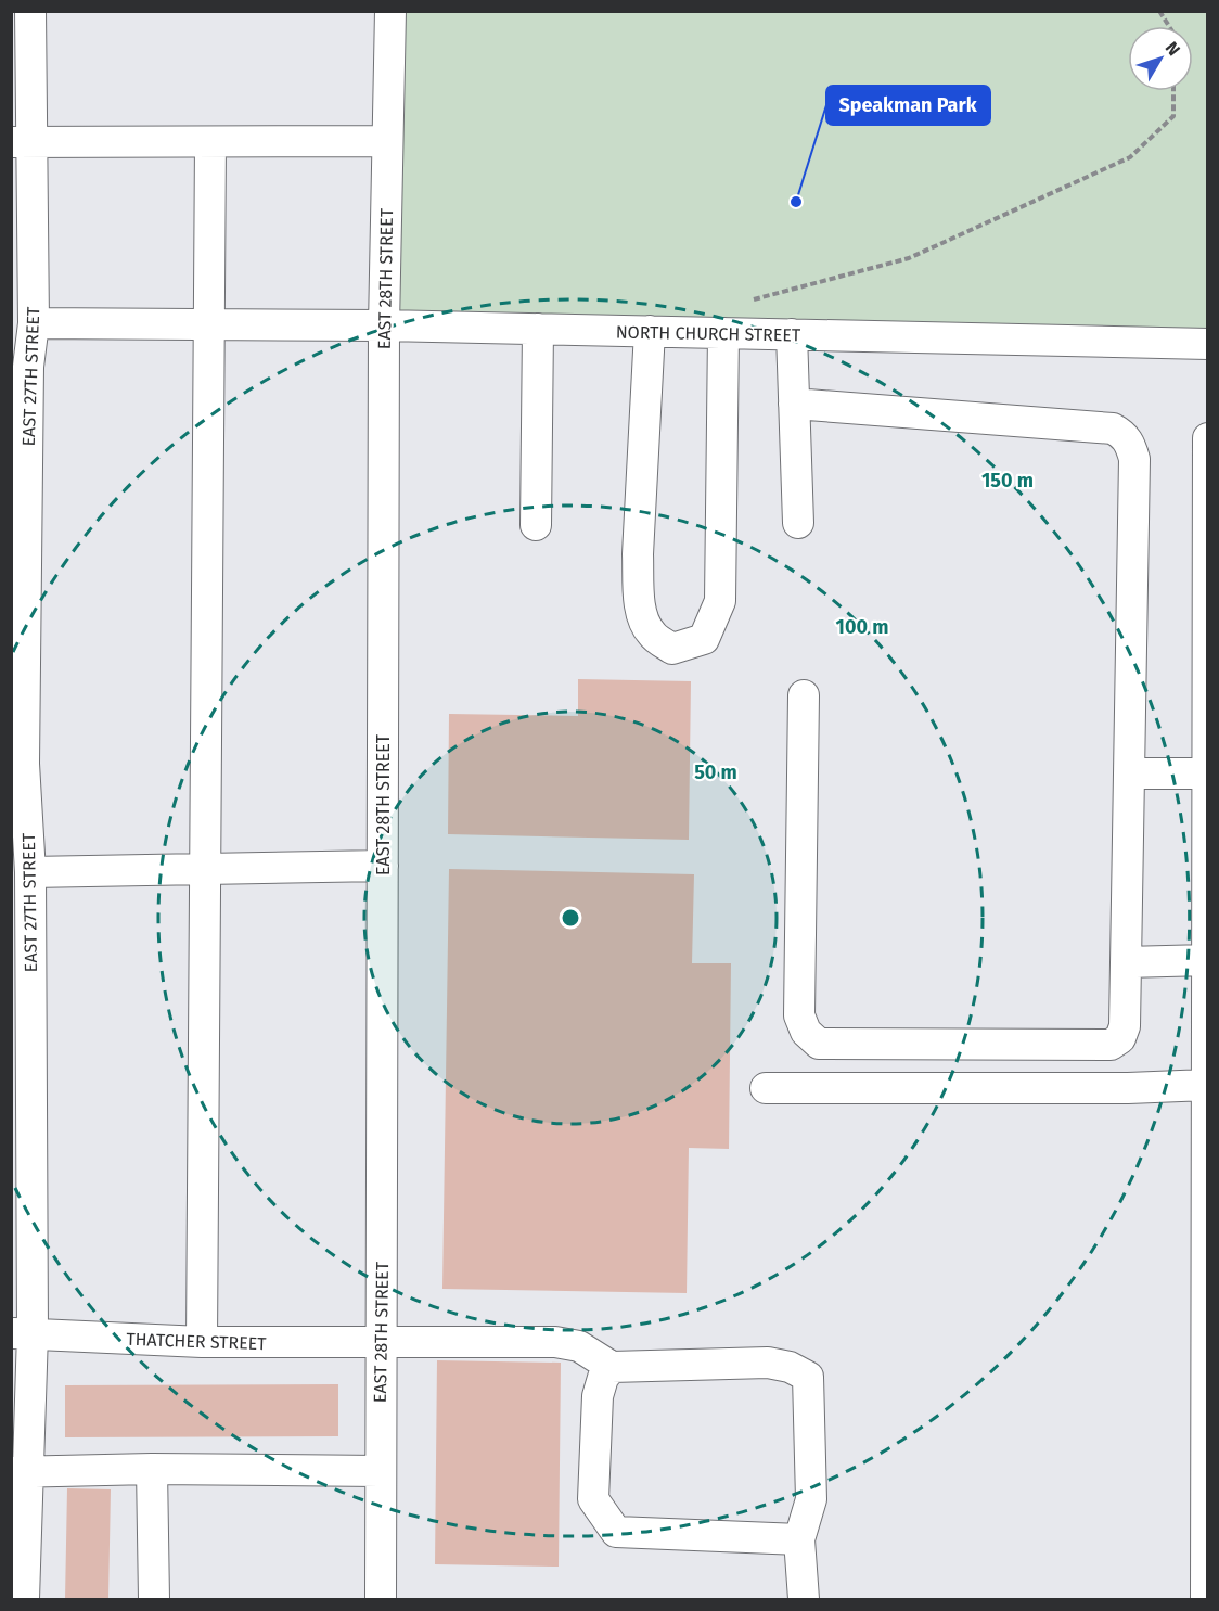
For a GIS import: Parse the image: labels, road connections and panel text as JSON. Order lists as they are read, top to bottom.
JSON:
{
  "streets": {
    "street": [
      "EAST 28TH STREET",
      "NORTH CHURCH STREET",
      "EAST 27TH STREET",
      "THATCHER STREET"
    ]
  },
  "crossings": [
    ["EAST 28TH STREET", "NORTH CHURCH STREET"],
    ["EAST 28TH STREET", "THATCHER STREET"],
    ["NORTH CHURCH STREET", "EAST 27TH STREET"],
    ["EAST 27TH STREET", "THATCHER STREET"]
  ],
  "places": ["Speakman Park"],
  "north": "top right",
  "rings": ["150 m", "100 m", "50 m"]
}
